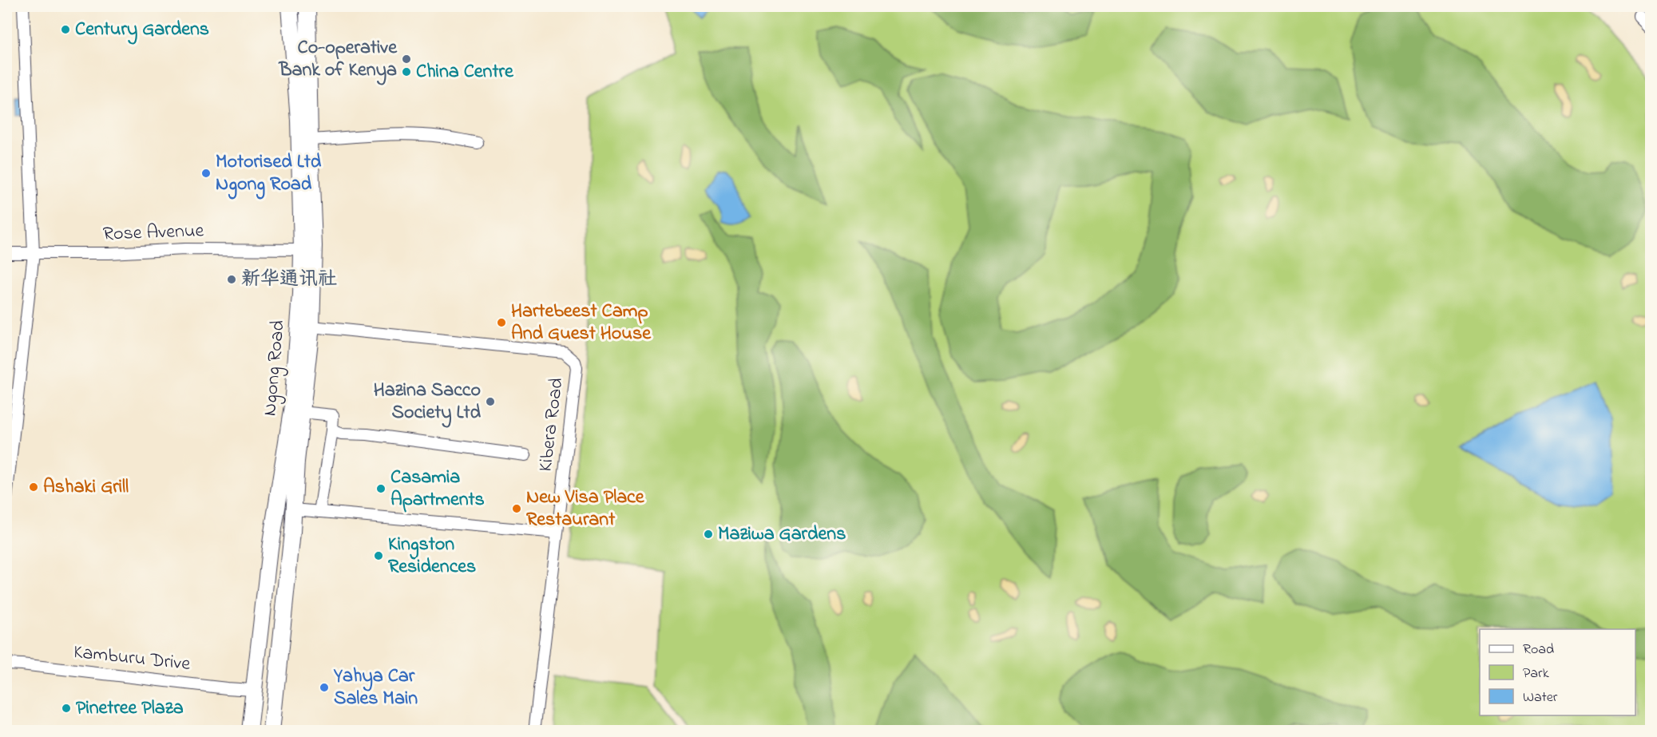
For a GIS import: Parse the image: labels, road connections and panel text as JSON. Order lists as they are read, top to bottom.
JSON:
{
  "streets": {
    "main road": ["Ngong Road"],
    "street": ["Rose Avenue", "Kibera Road", "Kamburu Drive"]
  },
  "crossings": [
    ["Rose Avenue", "Ngong Road"],
    ["Ngong Road", "Kibera Road"],
    ["Ngong Road", "Kamburu Drive"]
  ],
  "places": [
    "Century Gardens",
    "Co-operative Bank of Kenya",
    "China Centre",
    "Motorised Ltd Ngong Road",
    "新华通讯社",
    "Hartebeest Camp And Guest House",
    "Hazina Sacco Society Ltd",
    "Ashaki Grill",
    "Casamia Apartments",
    "New Visa Place Restaurant",
    "Maziwa Gardens",
    "Kingston Residences",
    "Yahya Car Sales Main",
    "Pinetree Plaza"
  ],
  "legend": ["Road", "Park", "Water"]
}
